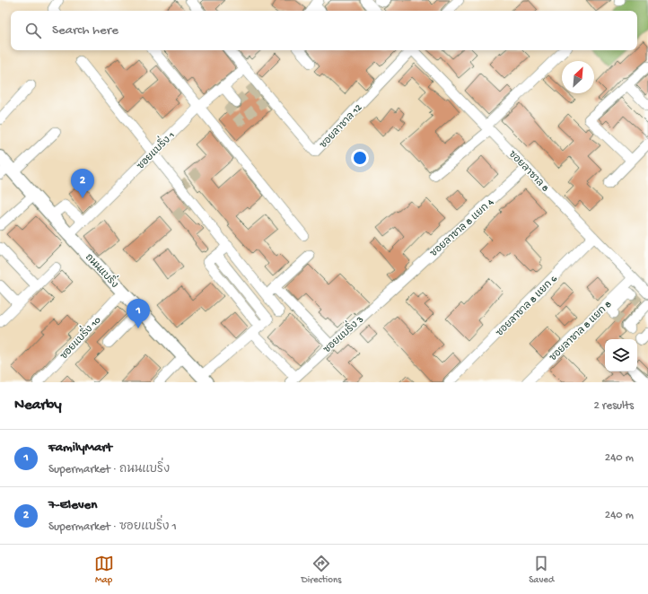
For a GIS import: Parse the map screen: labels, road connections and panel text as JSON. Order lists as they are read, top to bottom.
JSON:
{
  "streets": {
    "main road": ["ถนนแบริ่ง"],
    "street": [
      "ซอยลาซาล 12",
      "ซอยแบริ่ง 1",
      "ซอยลาซาล 8",
      "ซอยลาซาล 8 แยก 4",
      "ซอยลาซาล 8 แยก 6",
      "ซอยลาซาล 8 แยก 8",
      "ซอยแบริ่ง 3",
      "ซอยแบริ่ง 10"
    ]
  },
  "crossings": [
    ["ซอยลาซาล 12", "ซอยแบริ่ง 1"],
    ["ซอยแบริ่ง 1", "ถนนแบริ่ง"],
    ["ซอยลาซาล 8", "ซอยลาซาล 8 แยก 4"],
    ["ซอยลาซาล 8", "ซอยลาซาล 8 แยก 6"],
    ["ซอยลาซาล 8", "ซอยลาซาล 8 แยก 8"],
    ["ซอยลาซาล 8 แยก 4", "ซอยแบริ่ง 3"],
    ["ถนนแบริ่ง", "ซอยแบริ่ง 10"]
  ],
  "north": "top right",
  "page": {
    "search": "Search here",
    "pins": ["2", "1"],
    "heading": ["Nearby", "2 results"],
    "list": [
      {
        "mark": "1",
        "name": "FamilyMart",
        "note": "Supermarket · ถนนแบริ่ง",
        "value": "240 m"
      },
      {
        "mark": "2",
        "name": "7-Eleven",
        "note": "Supermarket · ซอยแบริ่ง 1",
        "value": "240 m"
      }
    ],
    "nav": ["Map", "Directions", "Saved"]
  }
}
